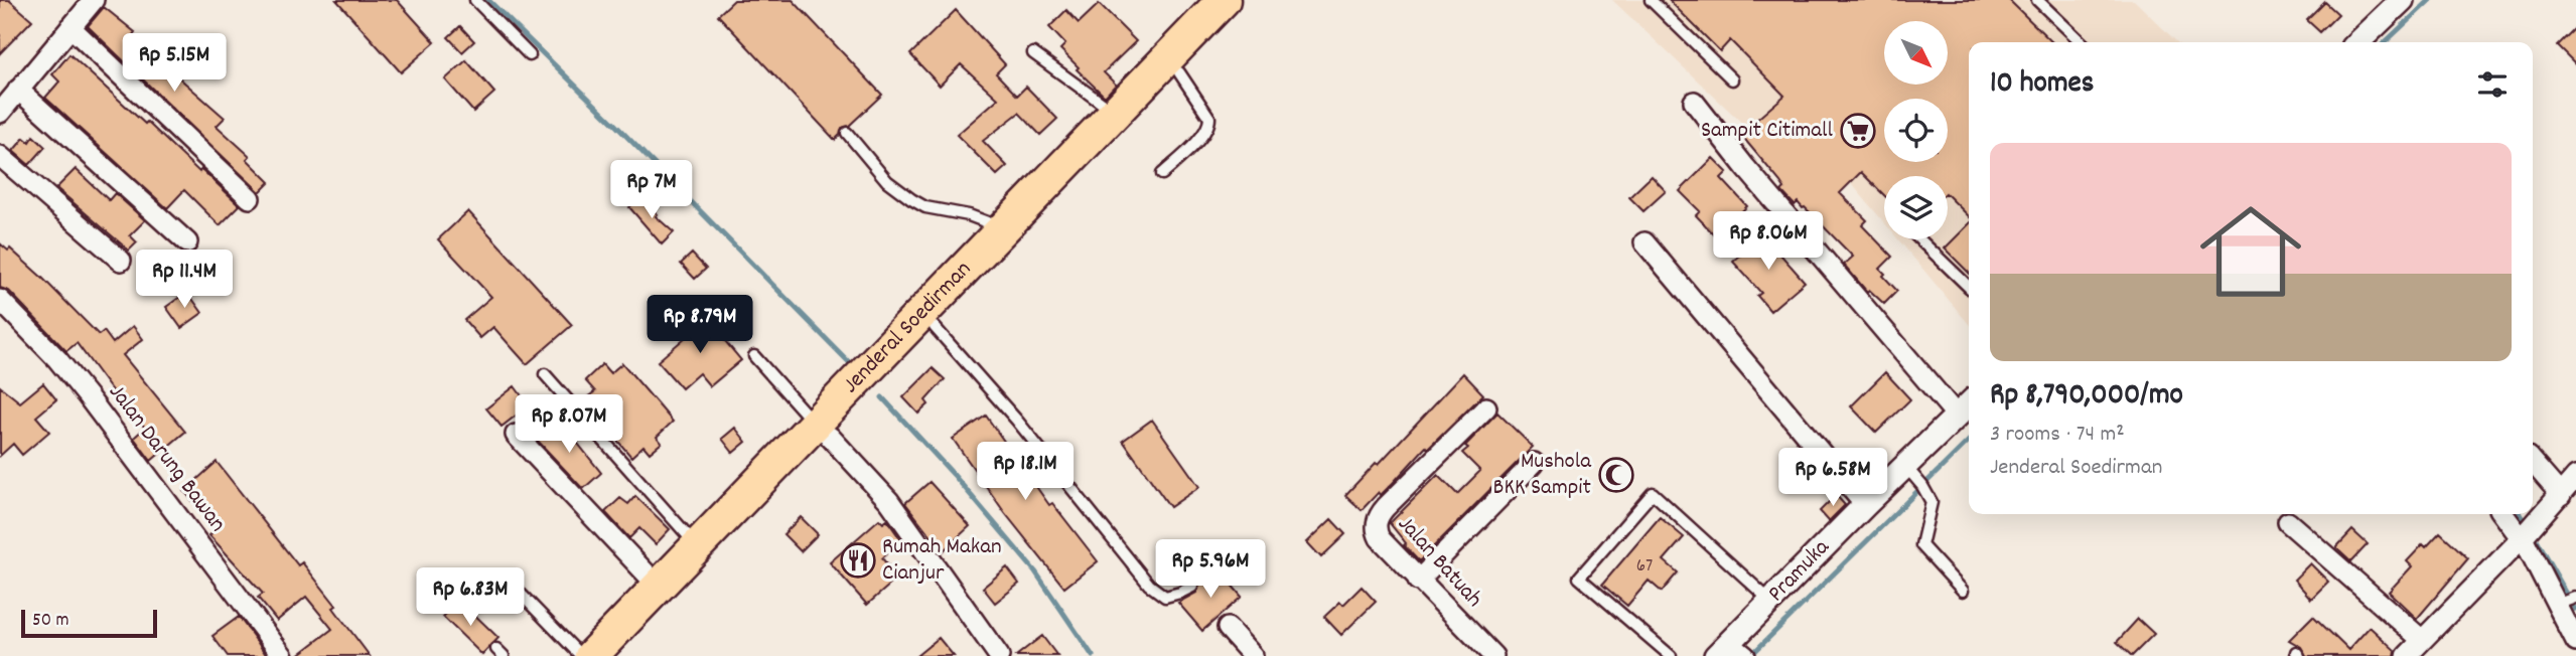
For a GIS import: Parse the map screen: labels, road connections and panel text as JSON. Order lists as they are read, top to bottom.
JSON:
{
  "streets": {
    "highway": ["Jenderal Soedirman"],
    "street": ["Jalan Darung Bawan", "Jalan Batuah", "Pramuka"]
  },
  "places": {
    "supermarket": ["Sampit Citimall"],
    "mosque": ["Mushola BKK Sampit"],
    "restaurant": ["Rumah Makan Cianjur"]
  },
  "house_numbers": ["67"],
  "scale_bar": "50 m",
  "north": "bottom right",
  "page": {
    "price": [
      "Rp 5.15M",
      "Rp 7M",
      "Rp 8.06M",
      "Rp 11.4M",
      "Rp 8.79M",
      "Rp 8.07M",
      "Rp 18.1M",
      "Rp 6.58M",
      "Rp 5.96M",
      "Rp 6.83M"
    ],
    "heading": "10 homes",
    "list": [
      {
        "name": "Rp 8,790,000/mo",
        "note": "3 rooms · 74 m² · Jenderal Soedirman"
      }
    ],
    "scale": "50 m"
  }
}
